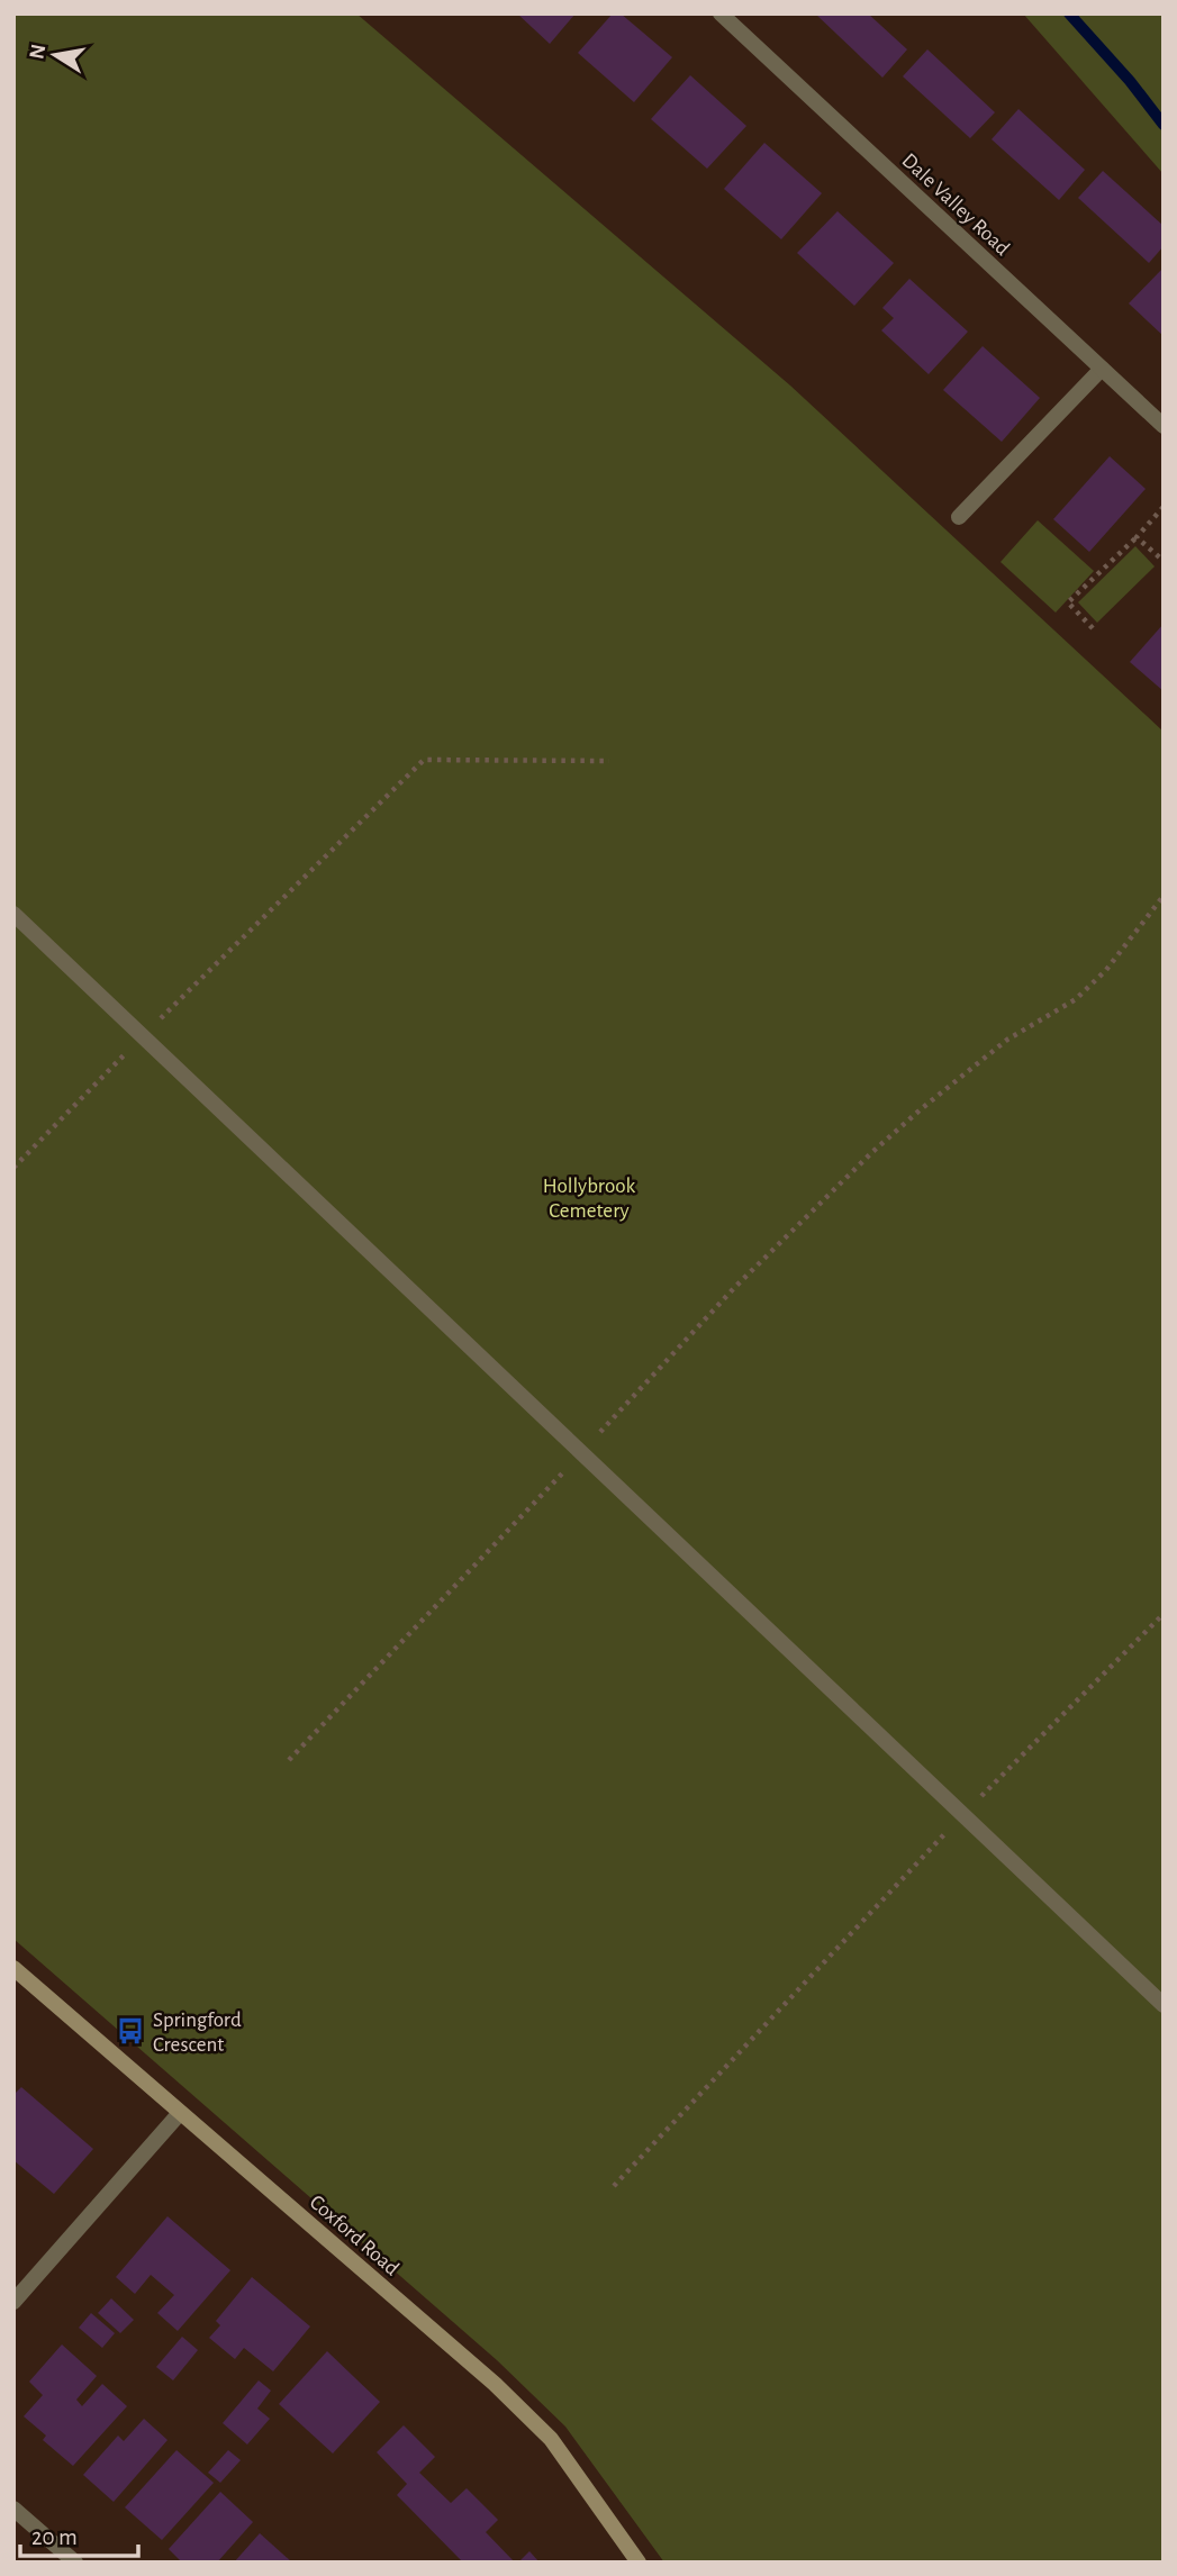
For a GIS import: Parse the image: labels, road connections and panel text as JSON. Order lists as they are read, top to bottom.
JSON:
{
  "streets": {
    "street": ["Dale Valley Road", "Coxford Road"]
  },
  "parks": ["Hollybrook Cemetery"],
  "places": {
    "bus stop": ["Springford Crescent"]
  },
  "scale_bar": "20 m",
  "north": "left"
}
